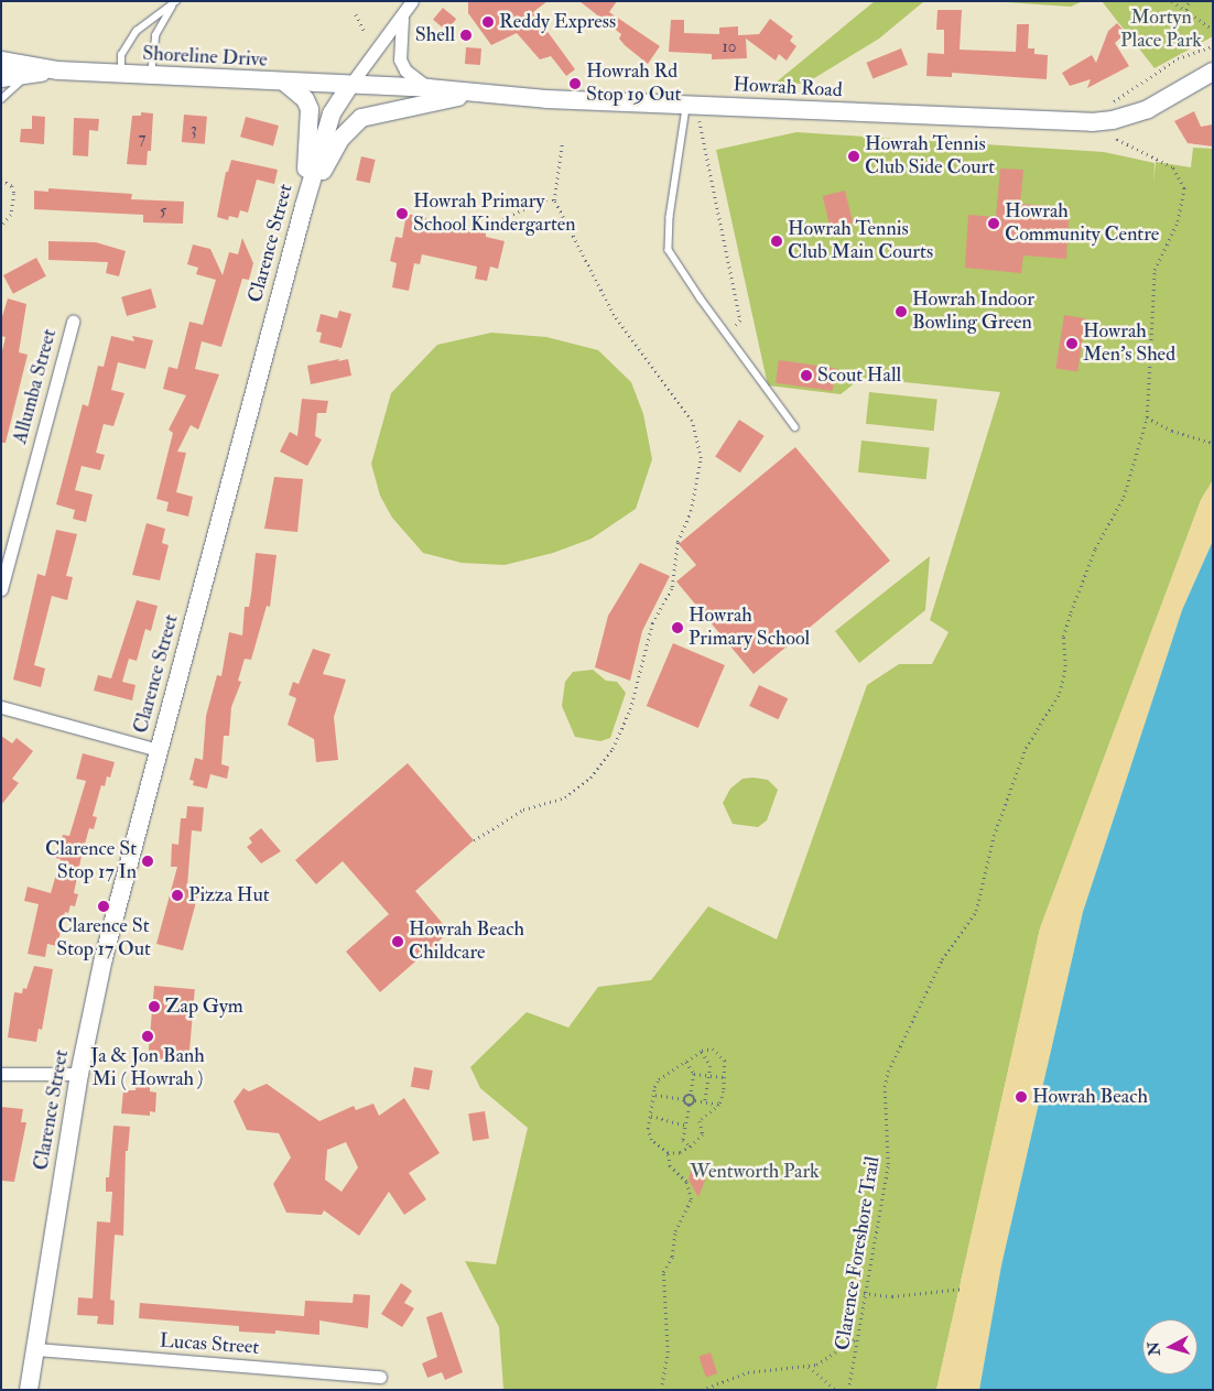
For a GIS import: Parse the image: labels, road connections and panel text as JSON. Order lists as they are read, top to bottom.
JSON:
{
  "streets": {
    "main road": ["Shoreline Drive", "Howrah Road", "Clarence Street"],
    "street": ["Allumba Street", "Lucas Street"],
    "path": ["Clarence Foreshore Trail"]
  },
  "crossings": [
    ["Shoreline Drive", "Howrah Road"],
    ["Shoreline Drive", "Clarence Street"],
    ["Howrah Road", "Clarence Street"],
    ["Clarence Street", "Lucas Street"]
  ],
  "parks": ["Mortyn Place Park", "Wentworth Park"],
  "places": [
    "Reddy Express",
    "Shell",
    "Howrah Rd Stop 19 Out",
    "Howrah Tennis Club Side Court",
    "Howrah Primary School Kindergarten",
    "Howrah Community Centre",
    "Howrah Tennis Club Main Courts",
    "Howrah Indoor Bowling Green",
    "Howrah Men's Shed",
    "Scout Hall",
    "Howrah Primary School",
    "Clarence St Stop 17 In",
    "Pizza Hut",
    "Clarence St Stop 17 Out",
    "Howrah Beach Childcare",
    "Zap Gym",
    "Ja & Jon Banh Mi ( Howrah )",
    "Howrah Beach"
  ],
  "house_numbers": [
    "10",
    "3",
    "7",
    "5"
  ],
  "north": "left"
}
